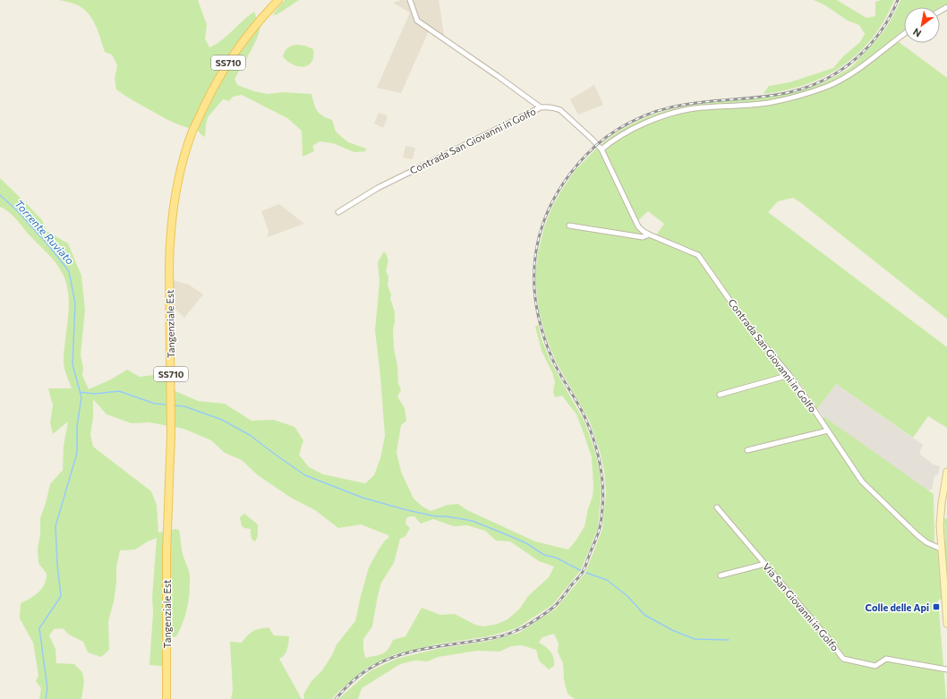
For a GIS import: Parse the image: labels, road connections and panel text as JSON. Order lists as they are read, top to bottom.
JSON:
{
  "streets": {
    "main road": ["SS710", "Tangenziale Est"],
    "street": ["Contrada San Giovanni in Golfo", "Via San Giovanni in Golfo"]
  },
  "water": ["Torrente Ruviato"],
  "places": {
    "transit": ["Colle delle Api"]
  },
  "north": "bottom left"
}
